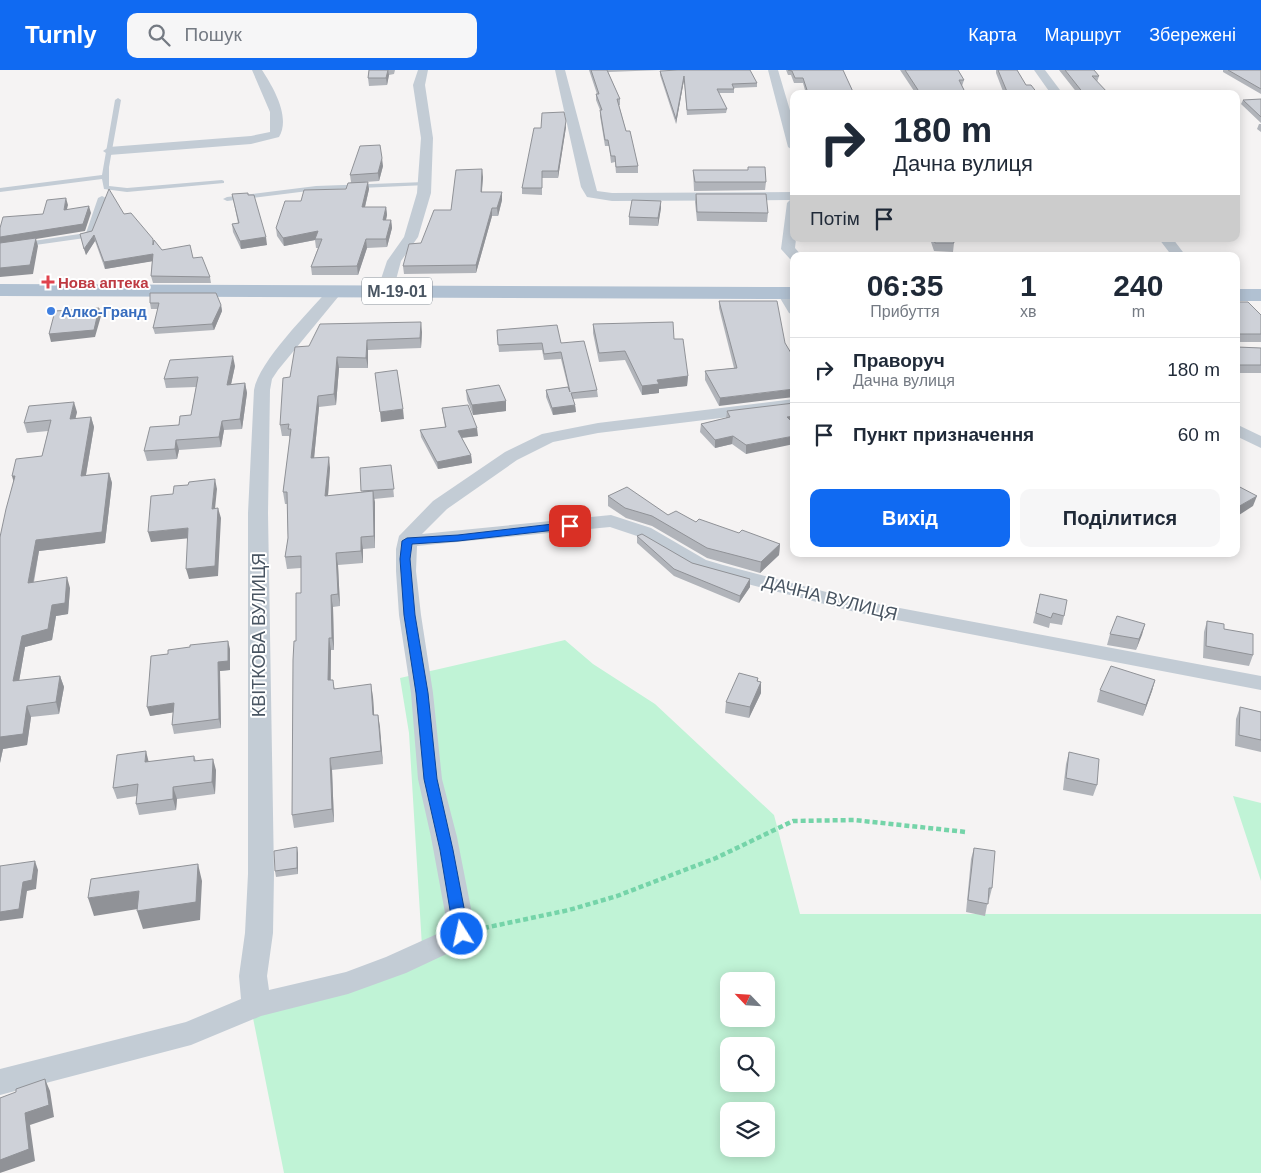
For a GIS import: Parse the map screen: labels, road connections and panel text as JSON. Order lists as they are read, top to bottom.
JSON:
{
  "streets": {
    "main road": ["М-19-01"],
    "street": ["ДАЧНА ВУЛИЦЯ", "КВІТКОВА ВУЛИЦЯ"]
  },
  "crossings": [
    ["М-19-01", "КВІТКОВА ВУЛИЦЯ"]
  ],
  "places": {
    "health": ["Нова аптека"],
    "other": ["Алко-Гранд"]
  },
  "north": "top left",
  "page": {
    "header": "Turnly",
    "search": "Пошук",
    "nav": ["Карта", "Маршрут", "Збережені"],
    "turn": ["180 m", "Дачна вулиця"],
    "then": "Потім",
    "eta": [
      "06:35",
      "Прибуття",
      "1",
      "хв",
      "240",
      "m"
    ],
    "list": [
      {
        "name": "Праворуч",
        "note": "Дачна вулиця",
        "value": "180 m"
      },
      {
        "name": "Пункт призначення",
        "value": "60 m"
      }
    ],
    "buttons": ["Вихід", "Поділитися"]
  }
}
